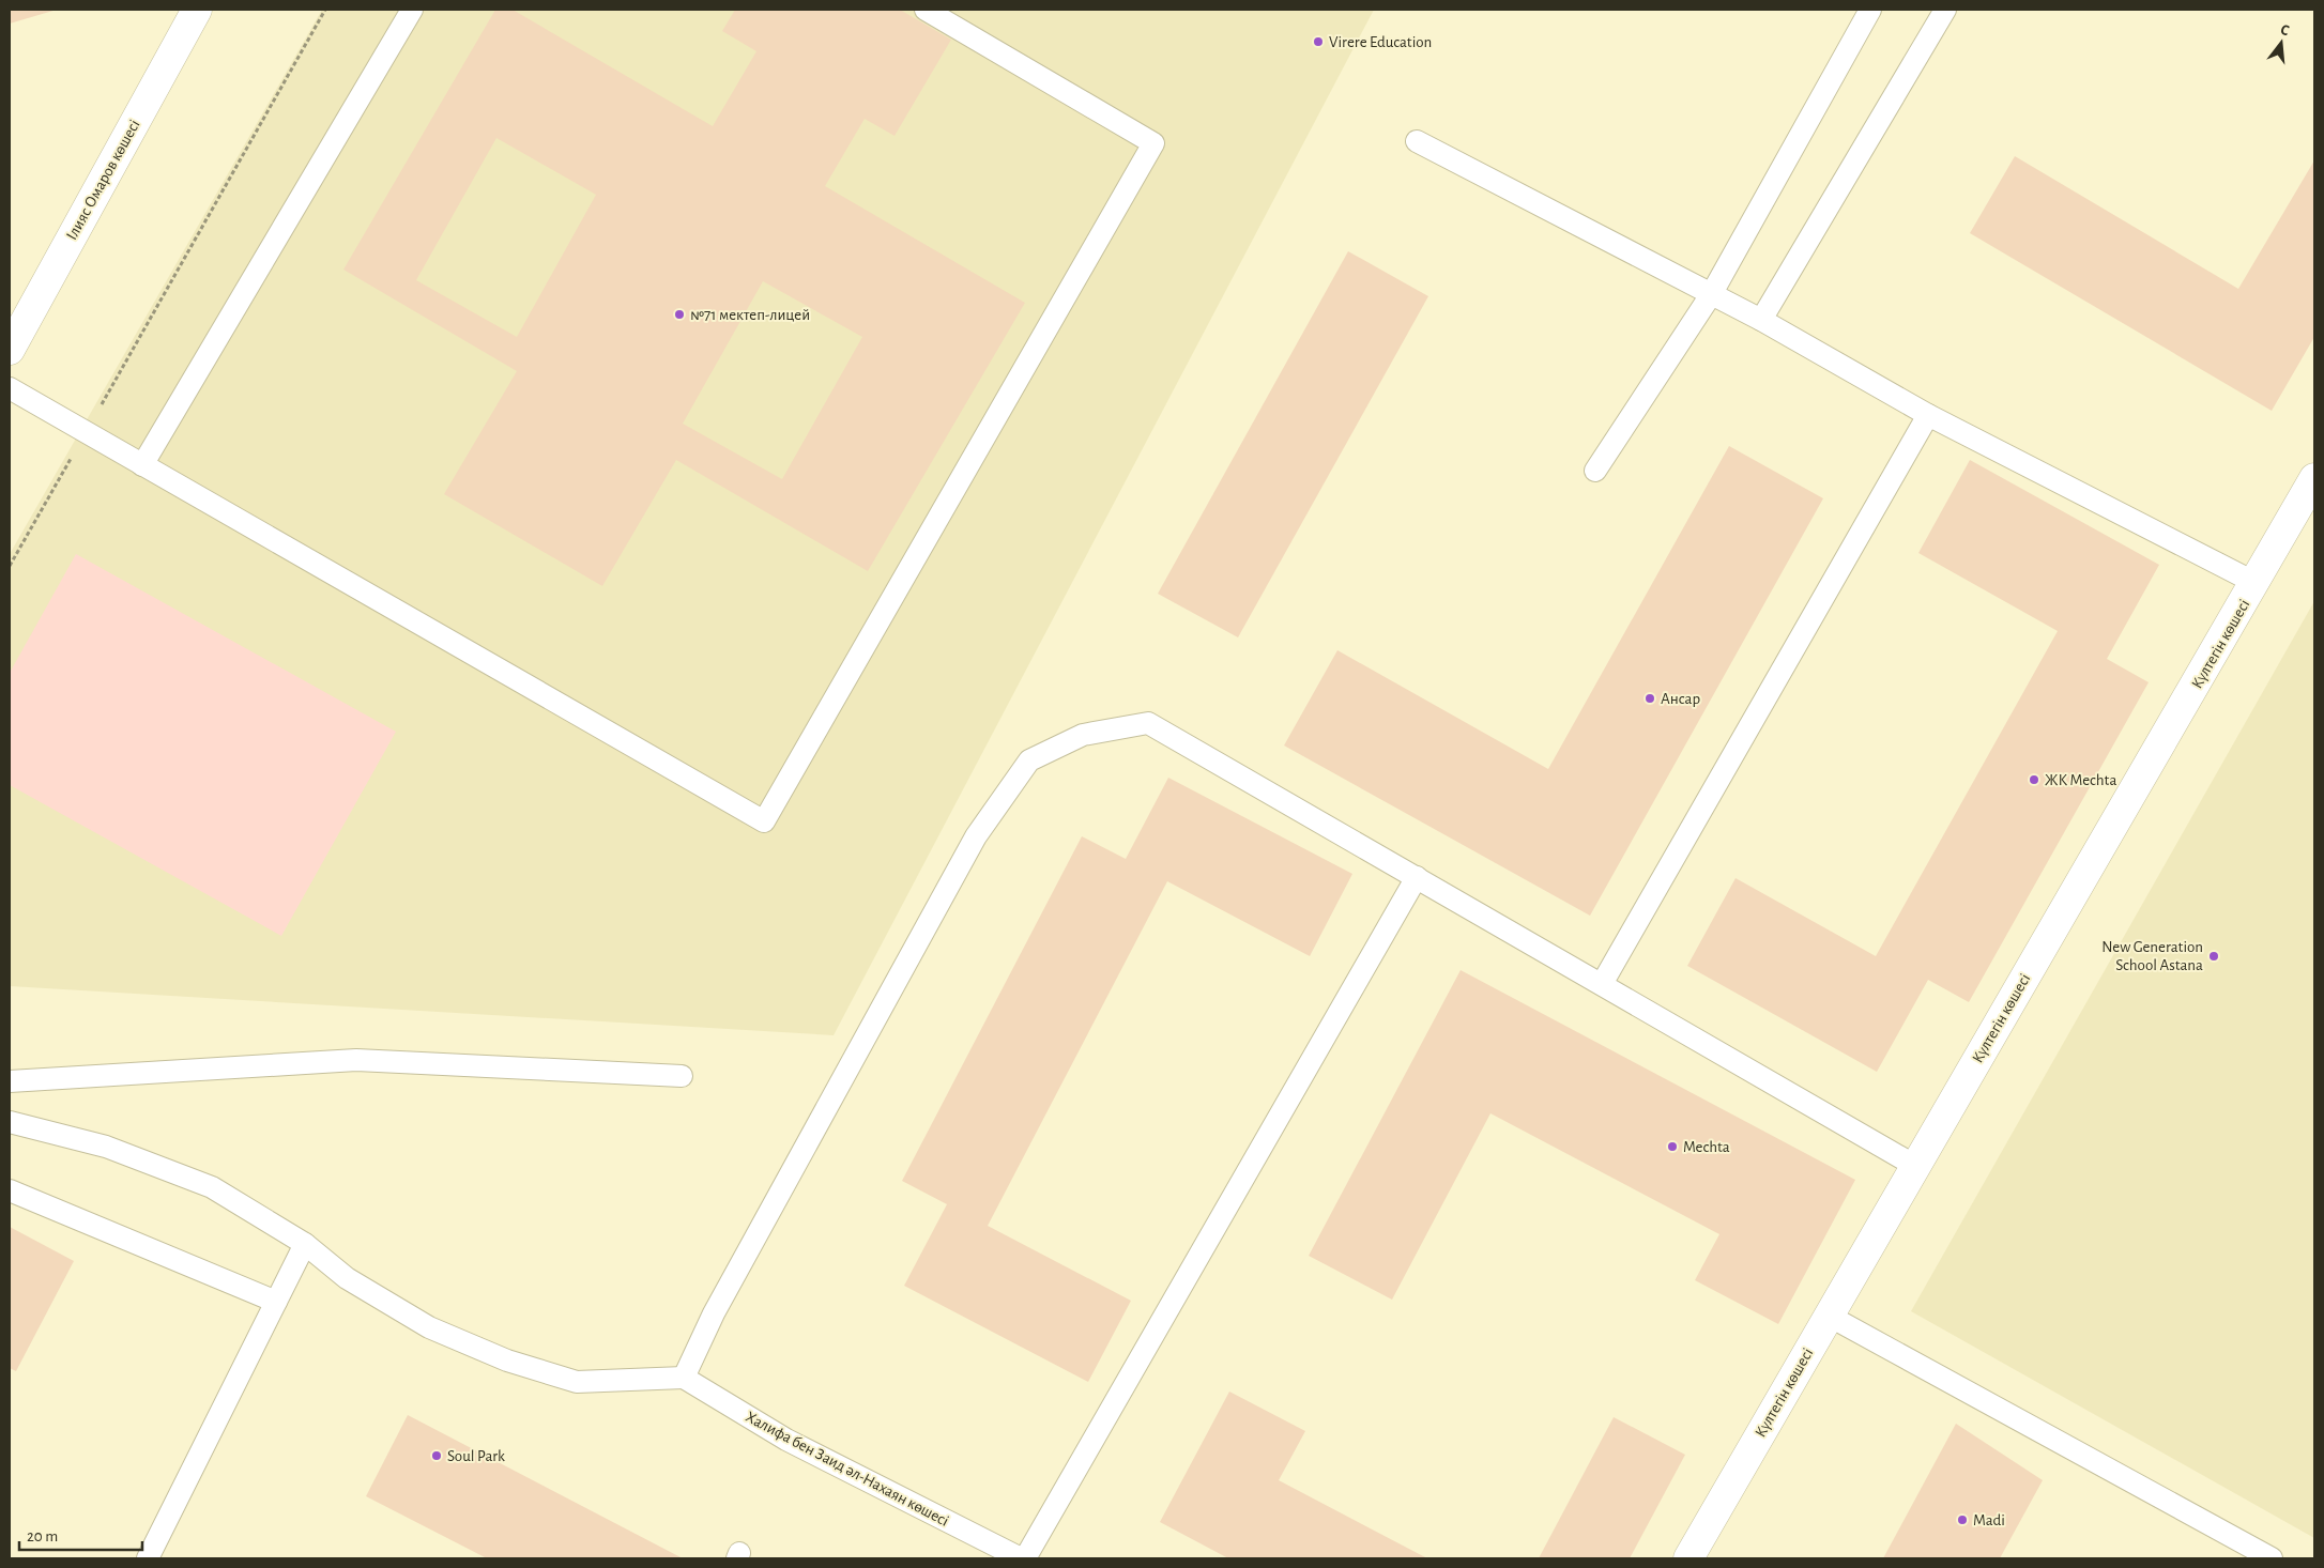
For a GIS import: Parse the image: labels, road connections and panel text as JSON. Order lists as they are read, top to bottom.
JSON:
{
  "streets": {
    "street": ["Ілияс Омаров көшесі", "Күлтегін көшесі"],
    "lane": ["Халифа бен Заид әл-Нахаян көшесі"]
  },
  "places": [
    "Virere Education",
    "№71 мектеп-лицей",
    "Ансар",
    "ЖК Mechta",
    "New Generation School Astana",
    "Mechta",
    "Soul Park",
    "Madi"
  ],
  "scale_bar": "20 m",
  "north": "top"
}
